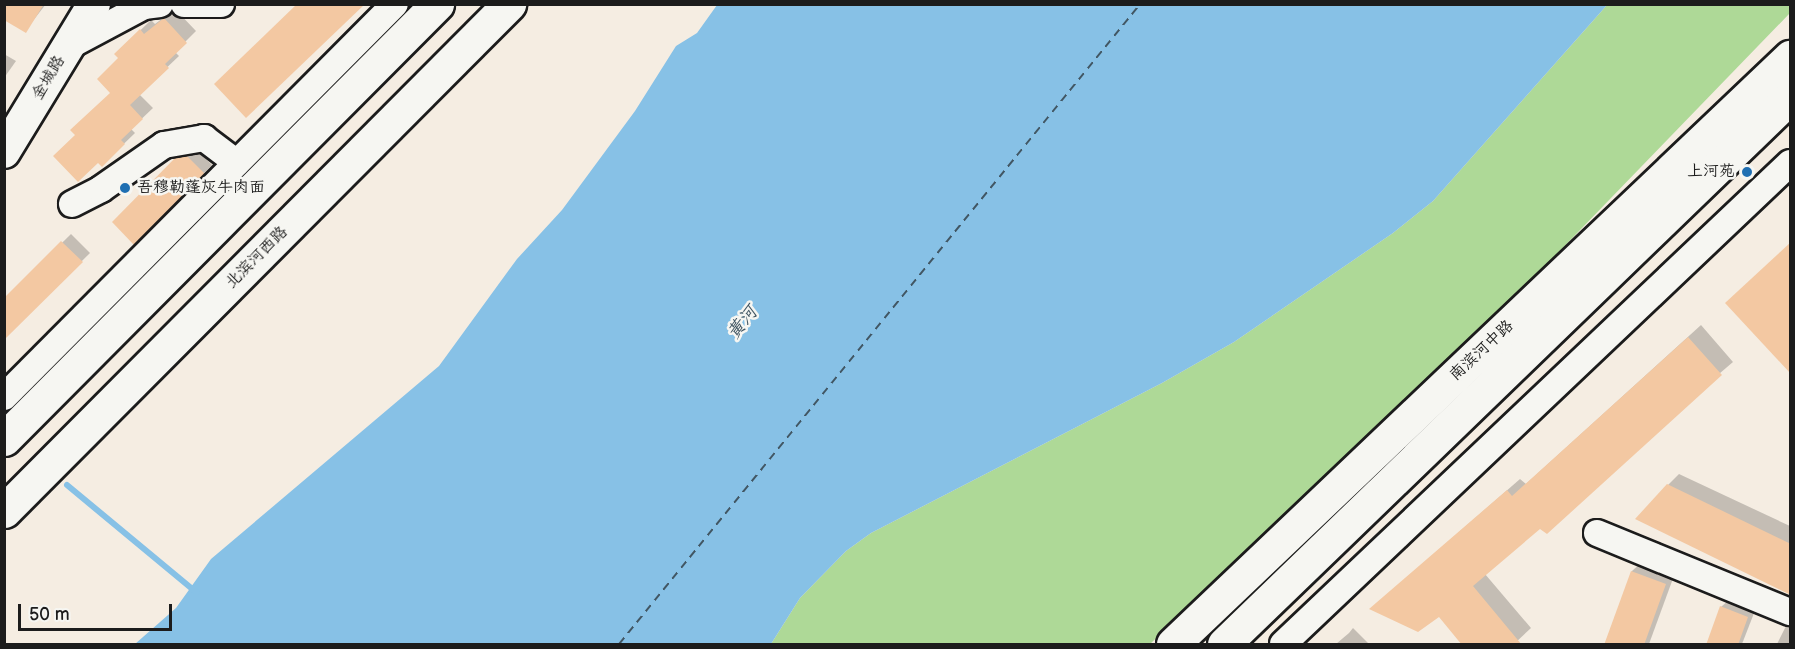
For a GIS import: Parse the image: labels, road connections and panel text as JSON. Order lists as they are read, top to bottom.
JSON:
{
  "streets": {
    "main road": ["北滨河西路", "南滨河中路"],
    "street": ["金城路"]
  },
  "water": ["黄河"],
  "places": ["上河苑", "吾穆勒蓬灰牛肉面"],
  "scale_bar": "50 m"
}
